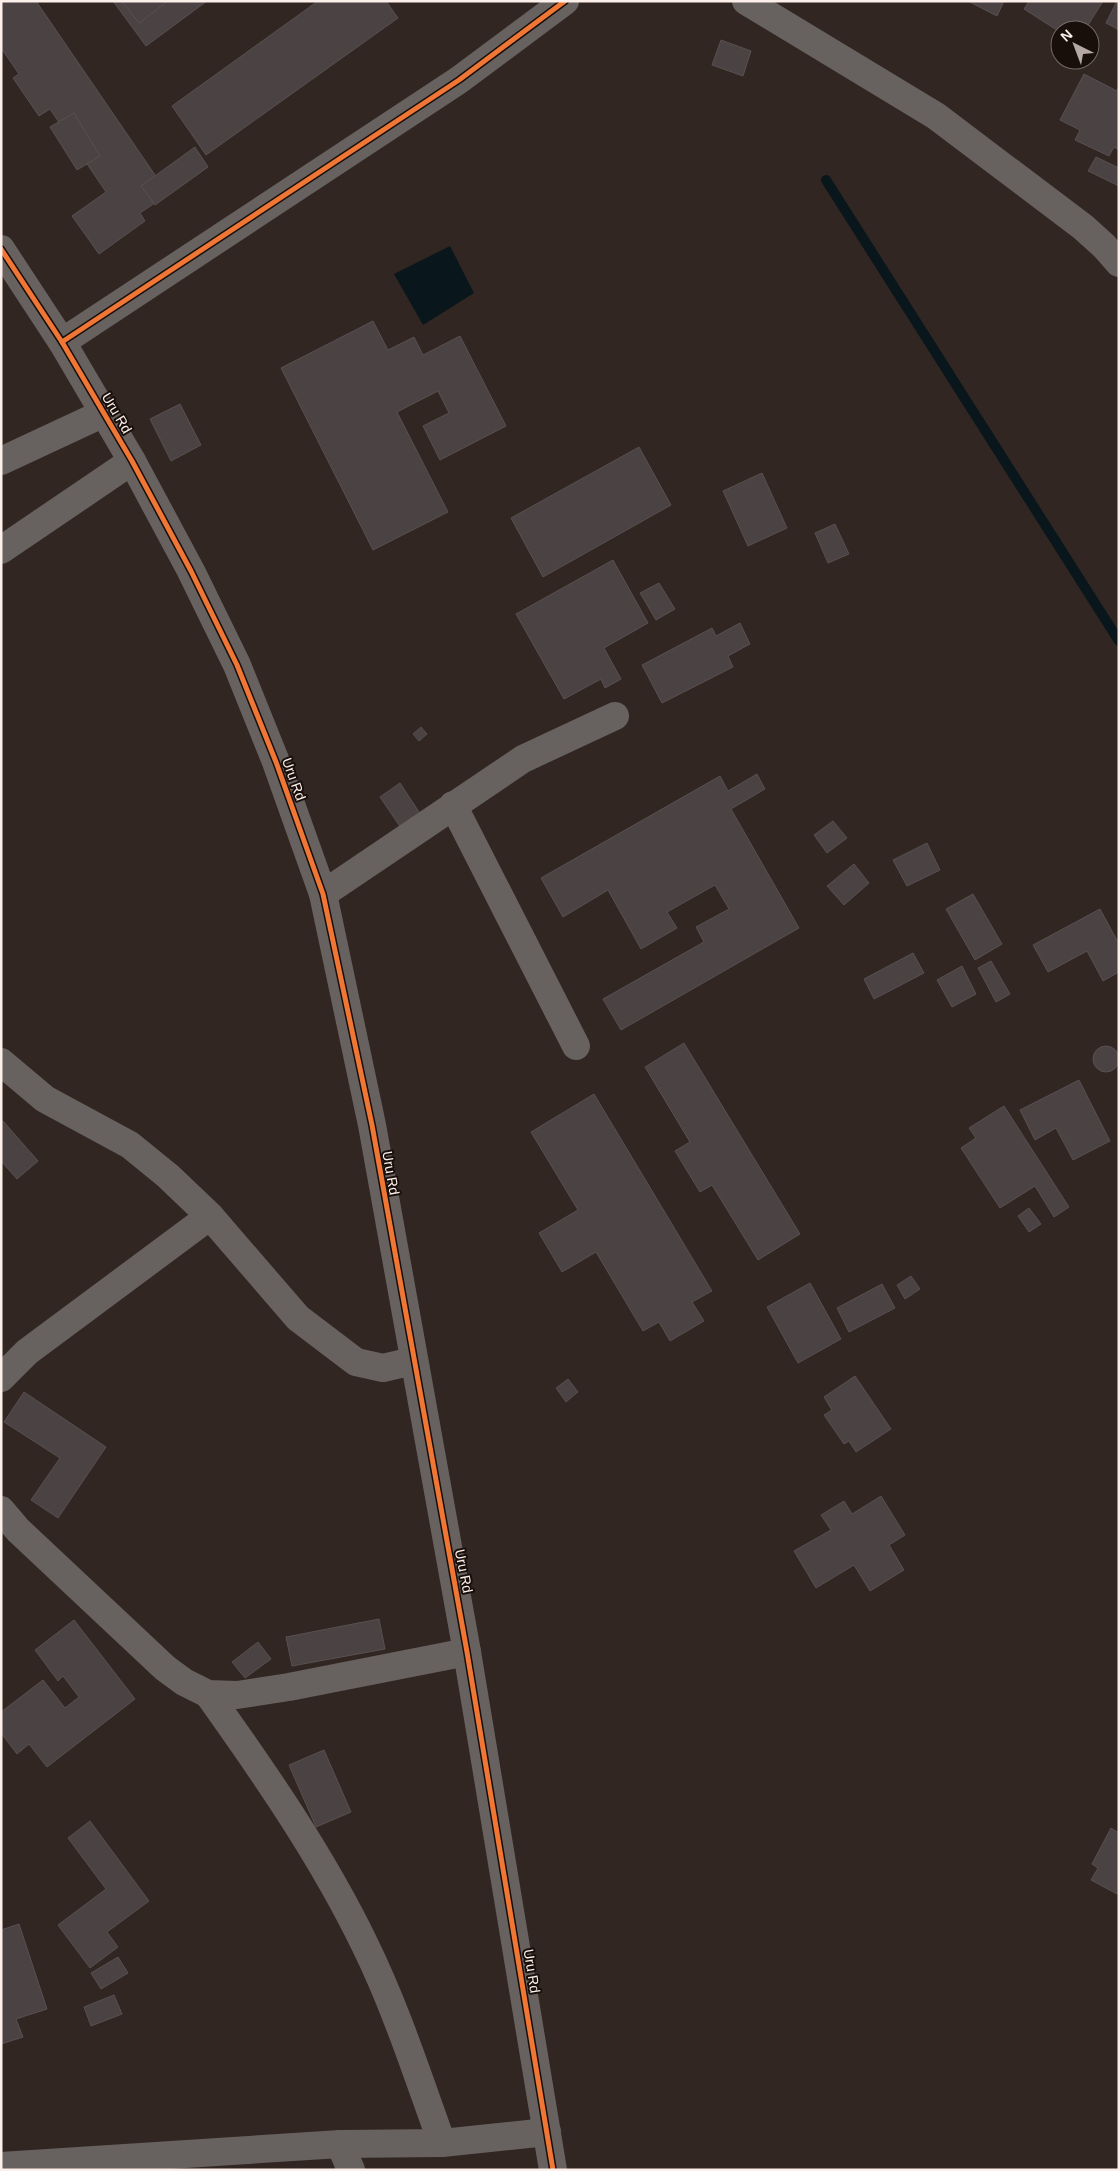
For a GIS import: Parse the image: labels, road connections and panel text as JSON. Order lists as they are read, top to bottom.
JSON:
{
  "streets": {
    "street": ["Uru Rd"]
  },
  "north": "top left"
}
